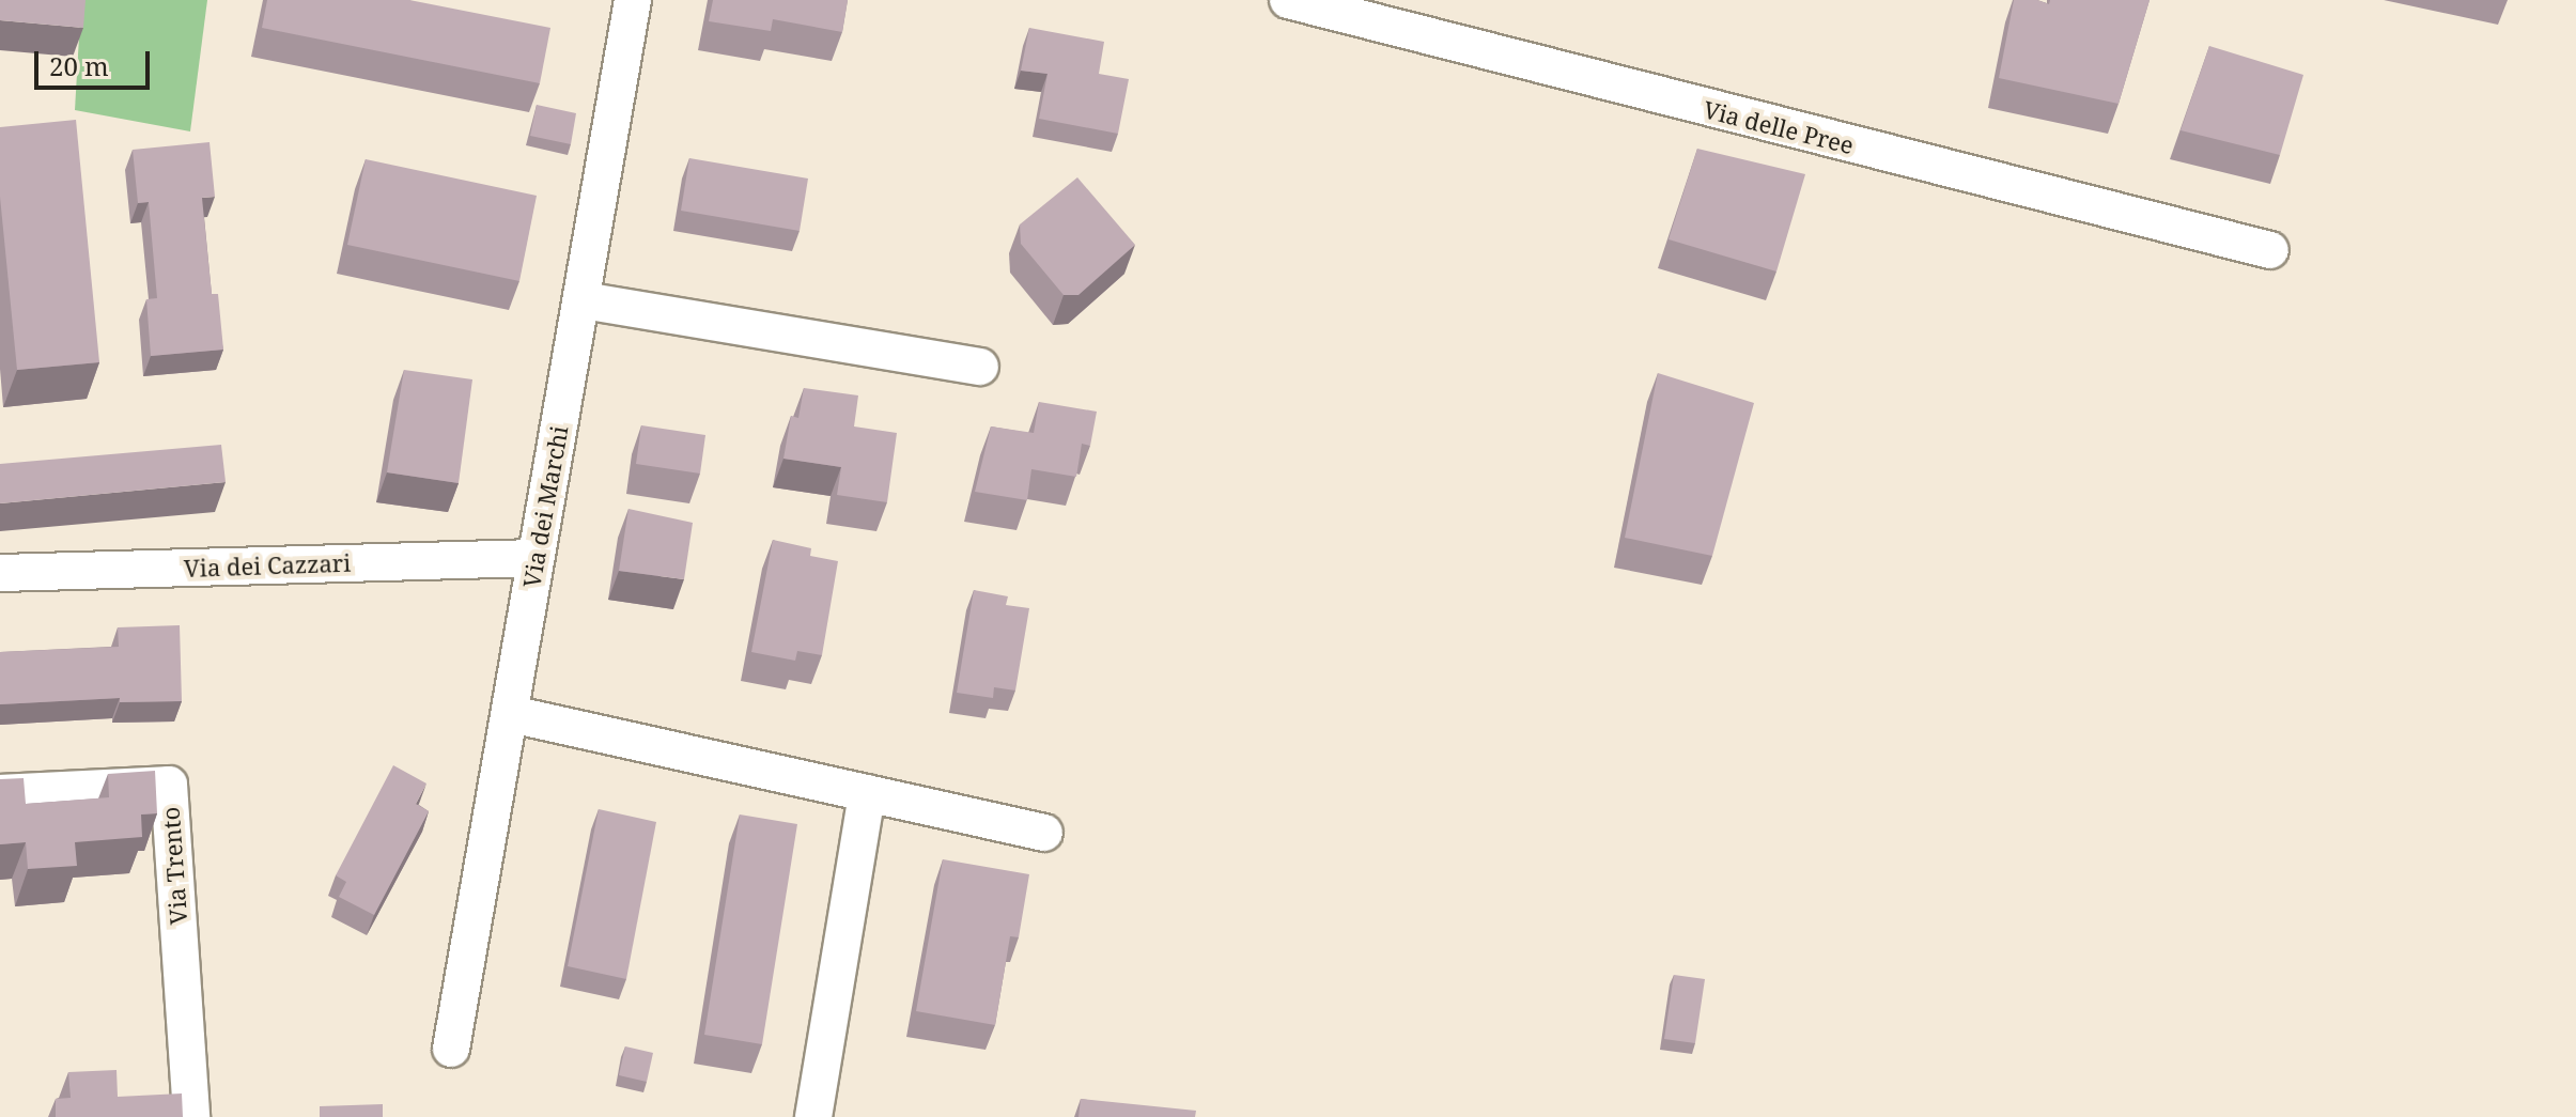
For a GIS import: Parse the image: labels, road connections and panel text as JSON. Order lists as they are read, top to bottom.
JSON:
{
  "streets": {
    "street": [
      "Via delle Pree",
      "Via dei Marchi",
      "Via dei Cazzari",
      "Via Trento"
    ]
  },
  "crossings": [
    ["Via dei Marchi", "Via dei Cazzari"]
  ],
  "scale_bar": "20 m"
}
